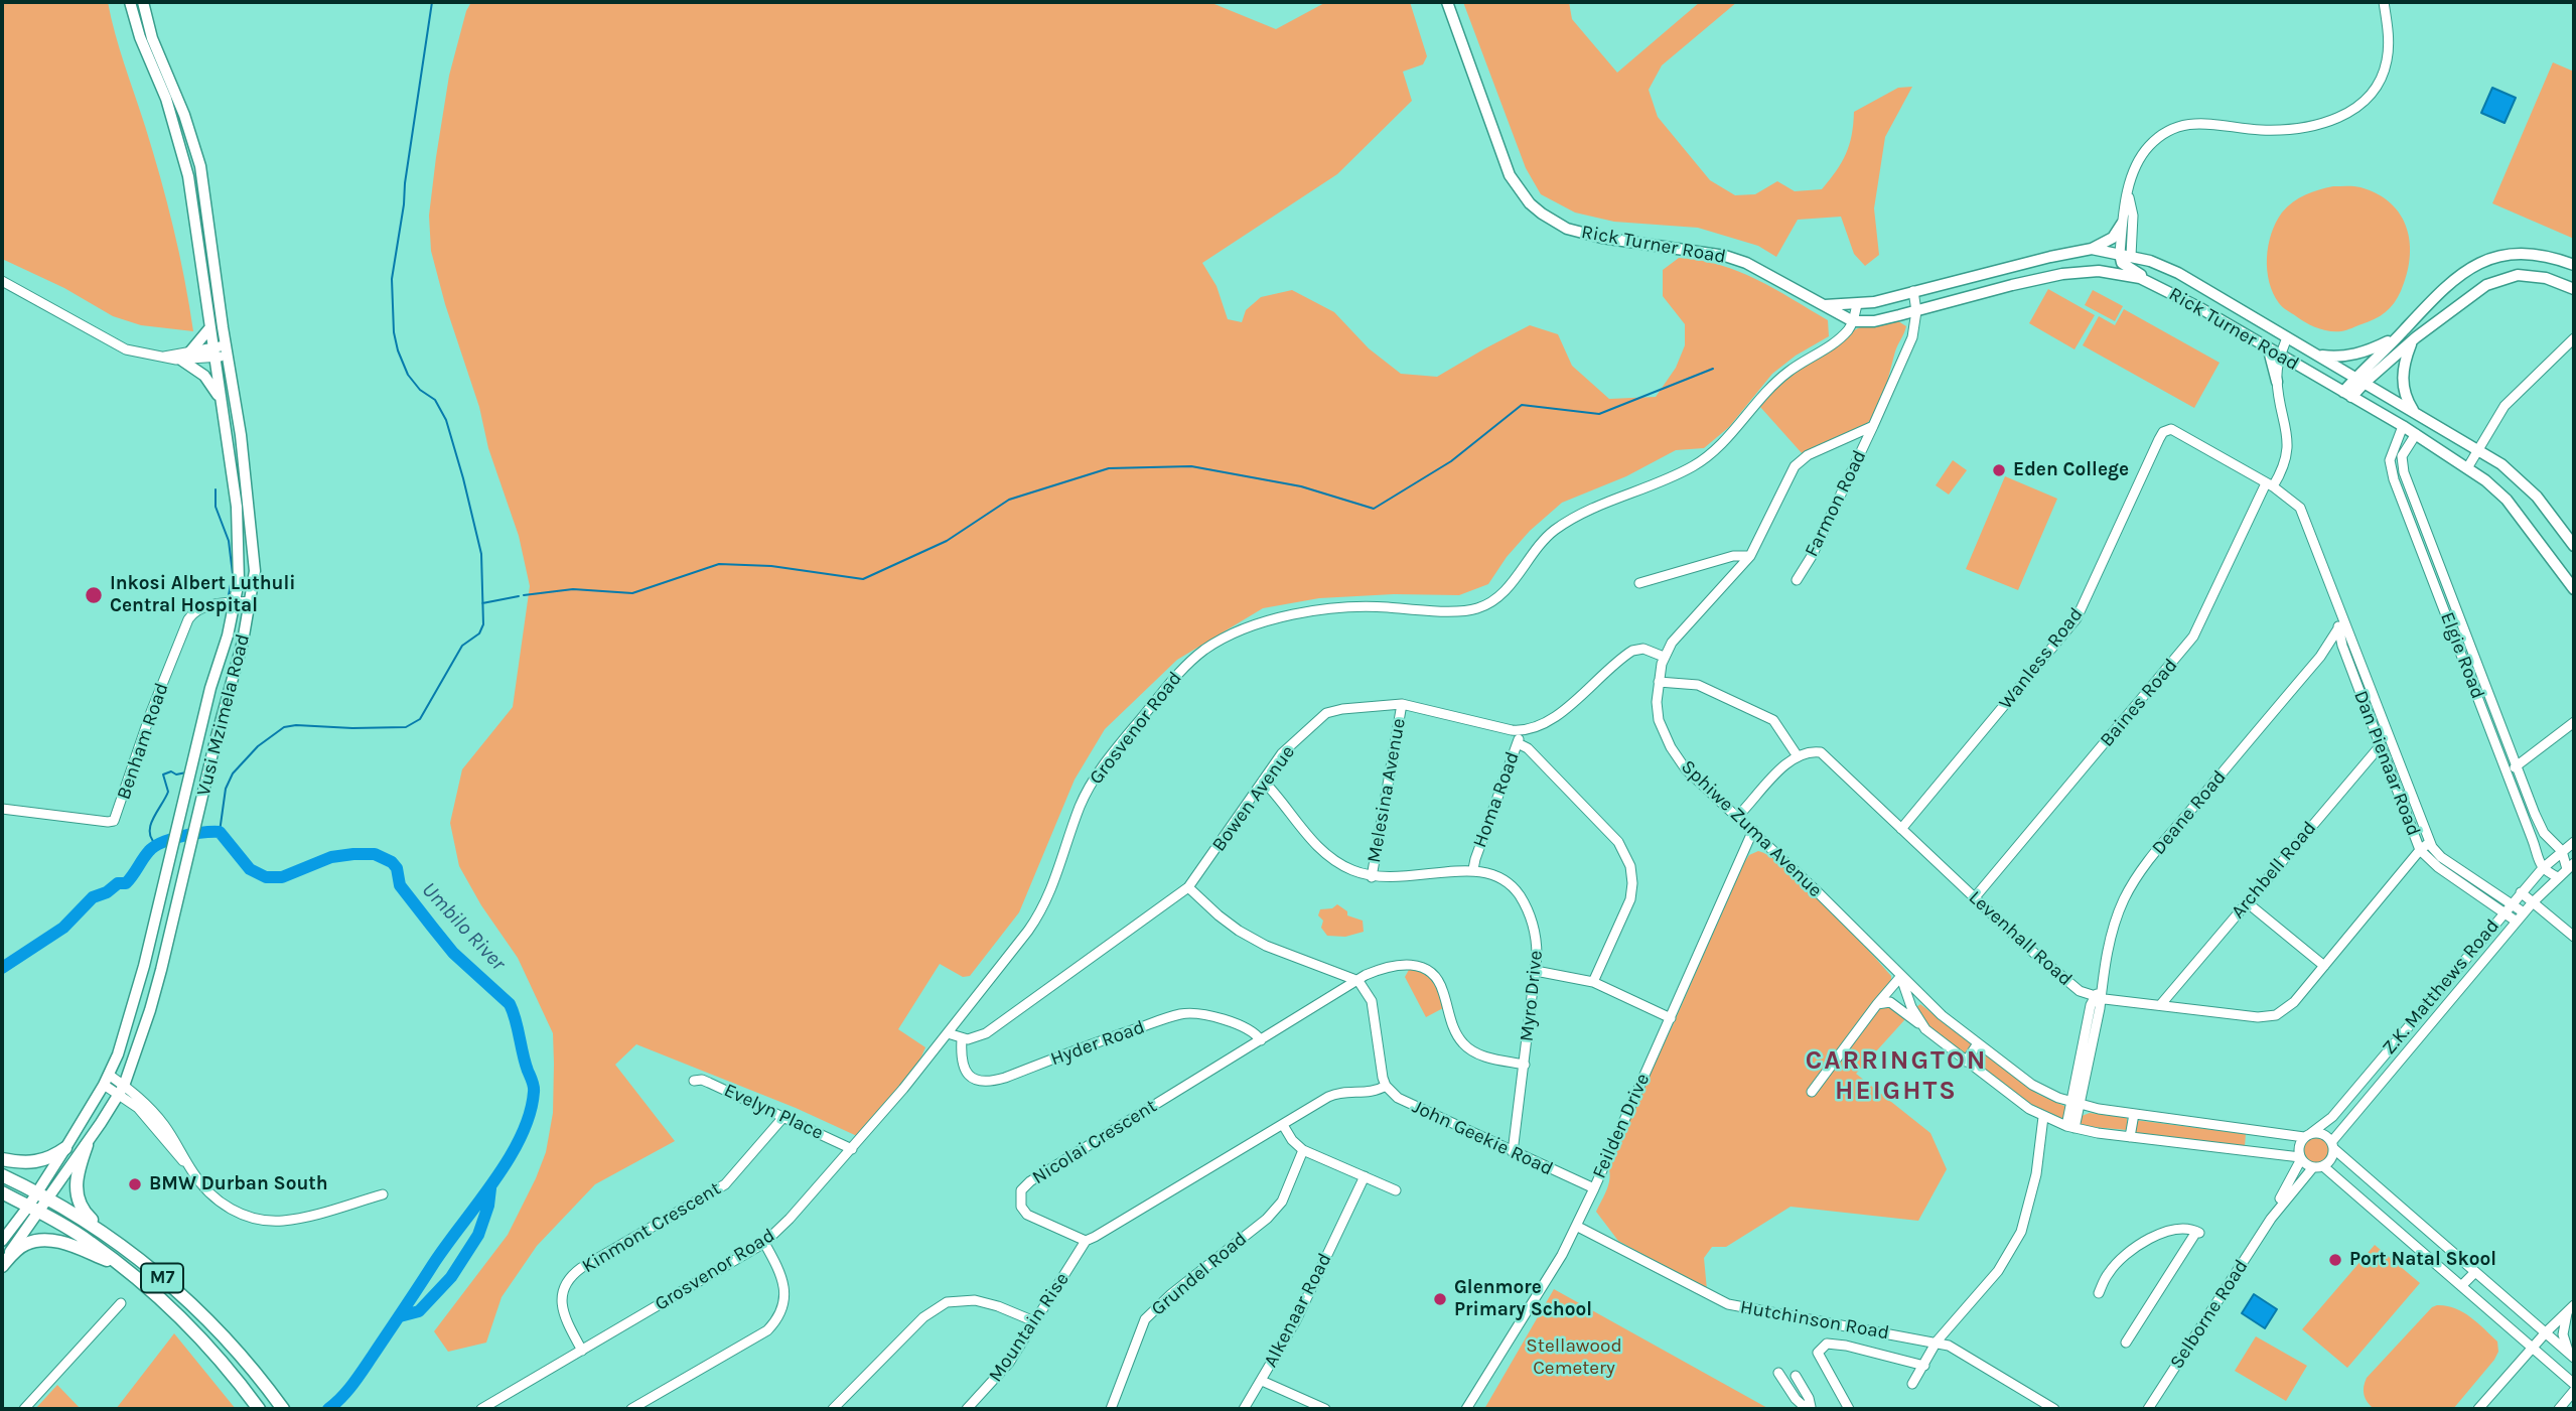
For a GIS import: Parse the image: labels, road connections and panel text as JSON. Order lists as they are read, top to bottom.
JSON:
{
  "streets": {
    "highway": ["M7"],
    "main road": ["Rick Turner Road", "Vusi Mzimela Road"],
    "street": [
      "Farmon Road",
      "Elgie Road",
      "Wanless Road",
      "Baines Road",
      "Grosvenor Road",
      "Benham Road",
      "Dan Pienaar Road",
      "Melesina Avenue",
      "Bowen Avenue",
      "Homa Road",
      "Deane Road",
      "Sphiwe Zuma Avenue",
      "Archbell Road",
      "Levenhall Road",
      "Z.K. Matthews Road",
      "Myro Drive",
      "Hyder Road",
      "Evelyn Place",
      "Feilden Drive",
      "John Geekie Road",
      "Nicolai Crescent",
      "Kinmont Crescent",
      "Grundel Road",
      "Alkenaar Road",
      "Selborne Road",
      "Hutchinson Road",
      "Mountain Rise"
    ]
  },
  "crossings": [
    ["Rick Turner Road", "Elgie Road"],
    ["Rick Turner Road", "Baines Road"],
    ["Rick Turner Road", "Grosvenor Road"],
    ["Farmon Road", "Sphiwe Zuma Avenue"],
    ["Elgie Road", "Z.K. Matthews Road"],
    ["Wanless Road", "Dan Pienaar Road"],
    ["Wanless Road", "Levenhall Road"],
    ["Baines Road", "Dan Pienaar Road"],
    ["Baines Road", "Levenhall Road"],
    ["Vusi Mzimela Road", "Benham Road"],
    ["Vusi Mzimela Road", "M7"],
    ["Grosvenor Road", "Evelyn Place"],
    ["Grosvenor Road", "Kinmont Crescent"],
    ["Dan Pienaar Road", "Deane Road"],
    ["Dan Pienaar Road", "Archbell Road"],
    ["Dan Pienaar Road", "Levenhall Road"],
    ["Dan Pienaar Road", "Z.K. Matthews Road"],
    ["Melesina Avenue", "Bowen Avenue"],
    ["Melesina Avenue", "Myro Drive"],
    ["Bowen Avenue", "Homa Road"],
    ["Bowen Avenue", "Myro Drive"],
    ["Bowen Avenue", "Hyder Road"],
    ["Homa Road", "Myro Drive"],
    ["Deane Road", "Sphiwe Zuma Avenue"],
    ["Deane Road", "Levenhall Road"],
    ["Sphiwe Zuma Avenue", "Z.K. Matthews Road"],
    ["Sphiwe Zuma Avenue", "Feilden Drive"],
    ["Sphiwe Zuma Avenue", "Selborne Road"],
    ["Archbell Road", "Levenhall Road"],
    ["Z.K. Matthews Road", "Selborne Road"],
    ["Myro Drive", "John Geekie Road"],
    ["Myro Drive", "Nicolai Crescent"],
    ["Hyder Road", "Nicolai Crescent"],
    ["Evelyn Place", "Kinmont Crescent"],
    ["Feilden Drive", "John Geekie Road"],
    ["Feilden Drive", "Hutchinson Road"],
    ["Nicolai Crescent", "Mountain Rise"]
  ],
  "districts": ["CARRINGTON HEIGHTS"],
  "water": ["Umbilo River"],
  "parks": ["Stellawood Cemetery"],
  "places": [
    "Eden College",
    "Inkosi Albert Luthuli Central Hospital",
    "BMW Durban South",
    "Port Natal Skool",
    "Glenmore Primary School"
  ]
}
